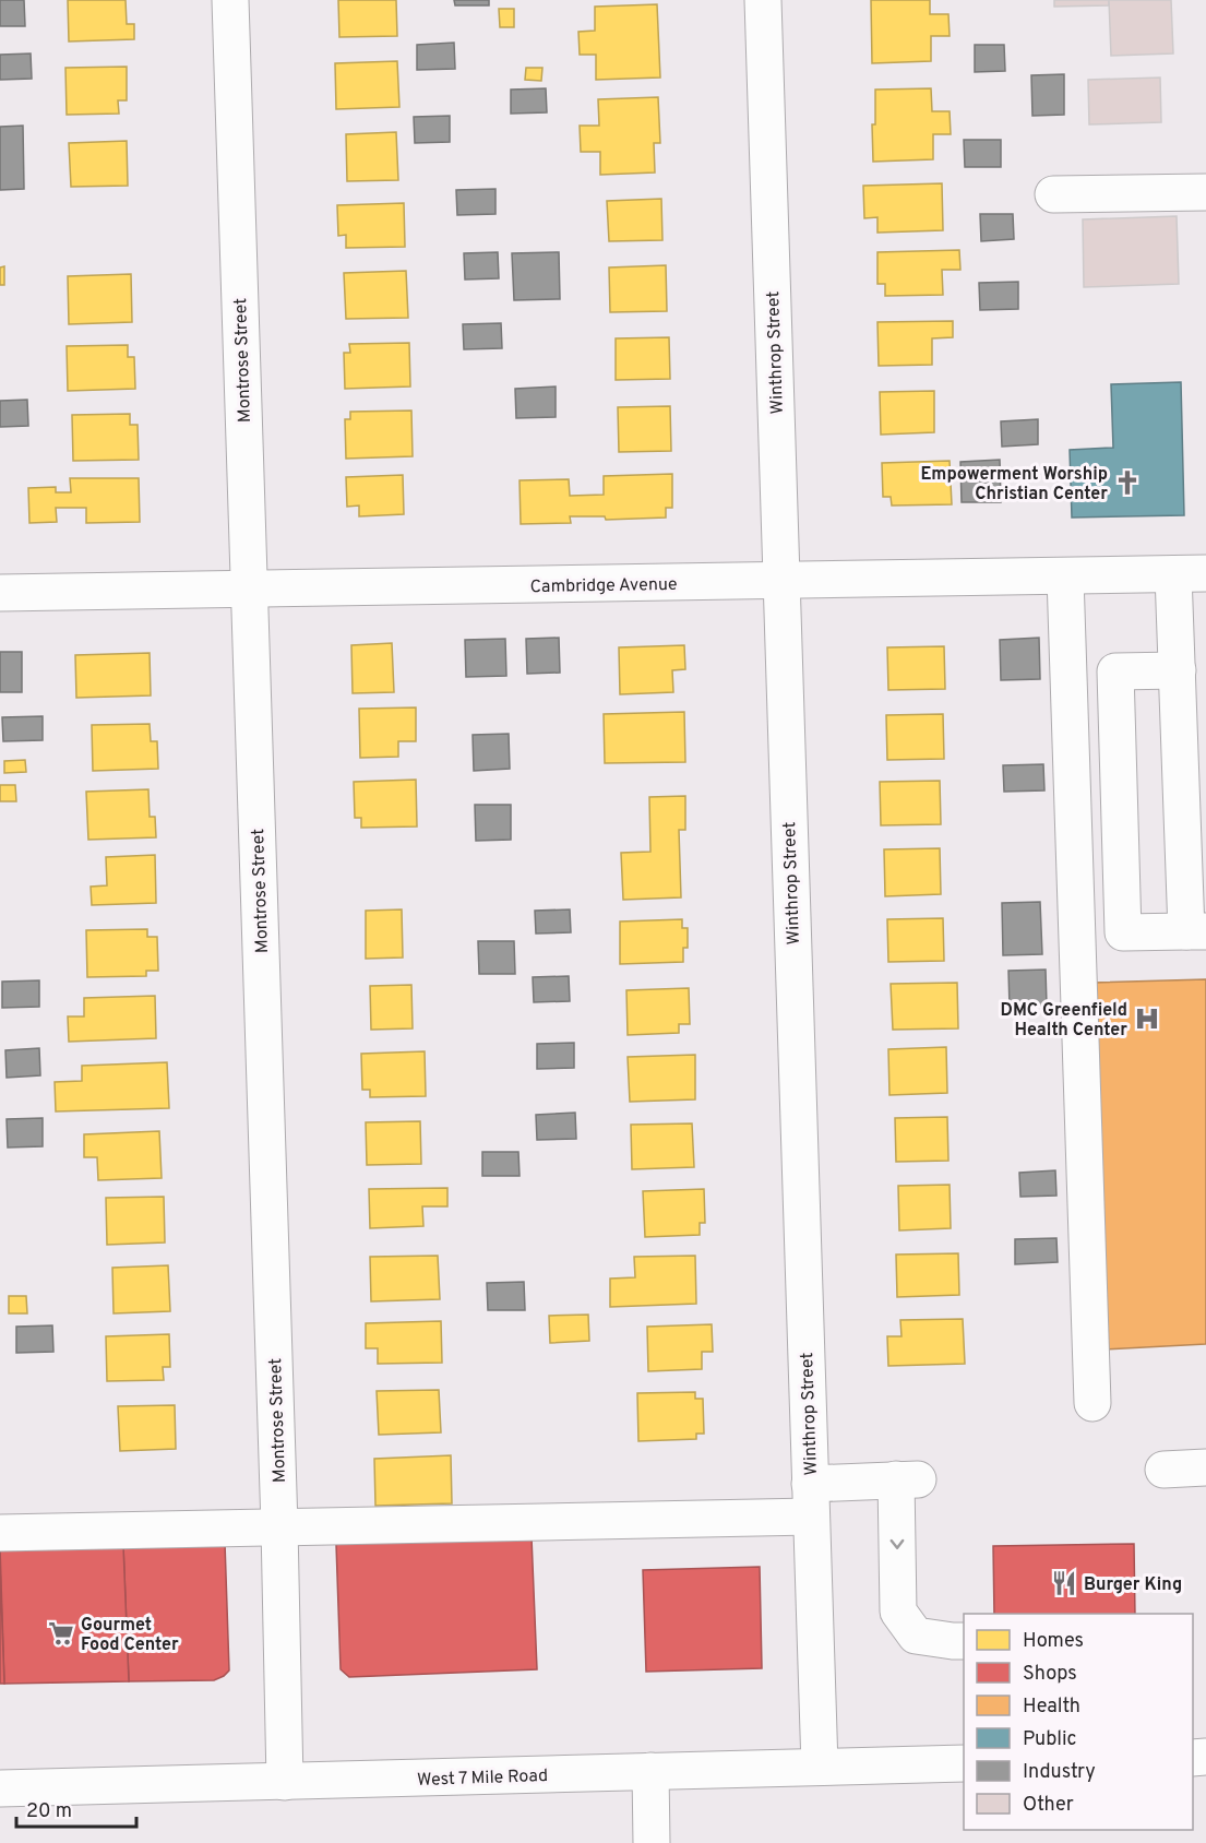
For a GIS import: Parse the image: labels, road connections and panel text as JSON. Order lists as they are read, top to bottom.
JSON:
{
  "streets": {
    "street": [
      "Winthrop Street",
      "Montrose Street",
      "Cambridge Avenue",
      "West 7 Mile Road"
    ]
  },
  "crossings": [
    ["Winthrop Street", "Cambridge Avenue"],
    ["Winthrop Street", "West 7 Mile Road"],
    ["Montrose Street", "Cambridge Avenue"],
    ["Montrose Street", "West 7 Mile Road"]
  ],
  "places": {
    "church": ["Empowerment Worship Christian Center"],
    "hospital": ["DMC Greenfield Health Center"],
    "restaurant": ["Burger King"],
    "supermarket": ["Gourmet Food Center"]
  },
  "legend": [
    "Homes",
    "Shops",
    "Health",
    "Public",
    "Industry",
    "Other"
  ],
  "scale_bar": "20 m"
}
